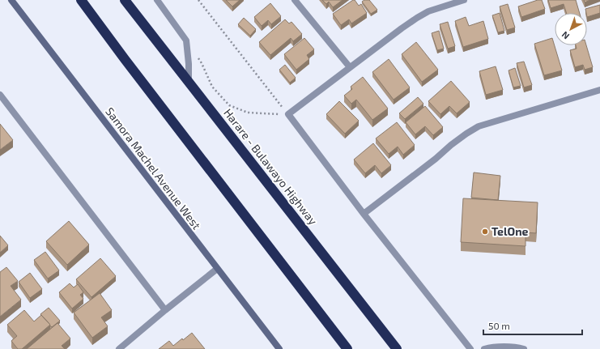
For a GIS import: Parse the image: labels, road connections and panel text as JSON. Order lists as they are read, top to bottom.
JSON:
{
  "streets": {
    "highway": ["Harare - Bulawayo Highway"],
    "street": ["Samora Machel Avenue West"]
  },
  "places": ["TelOne"],
  "scale_bar": "50 m",
  "north": "bottom left"
}
